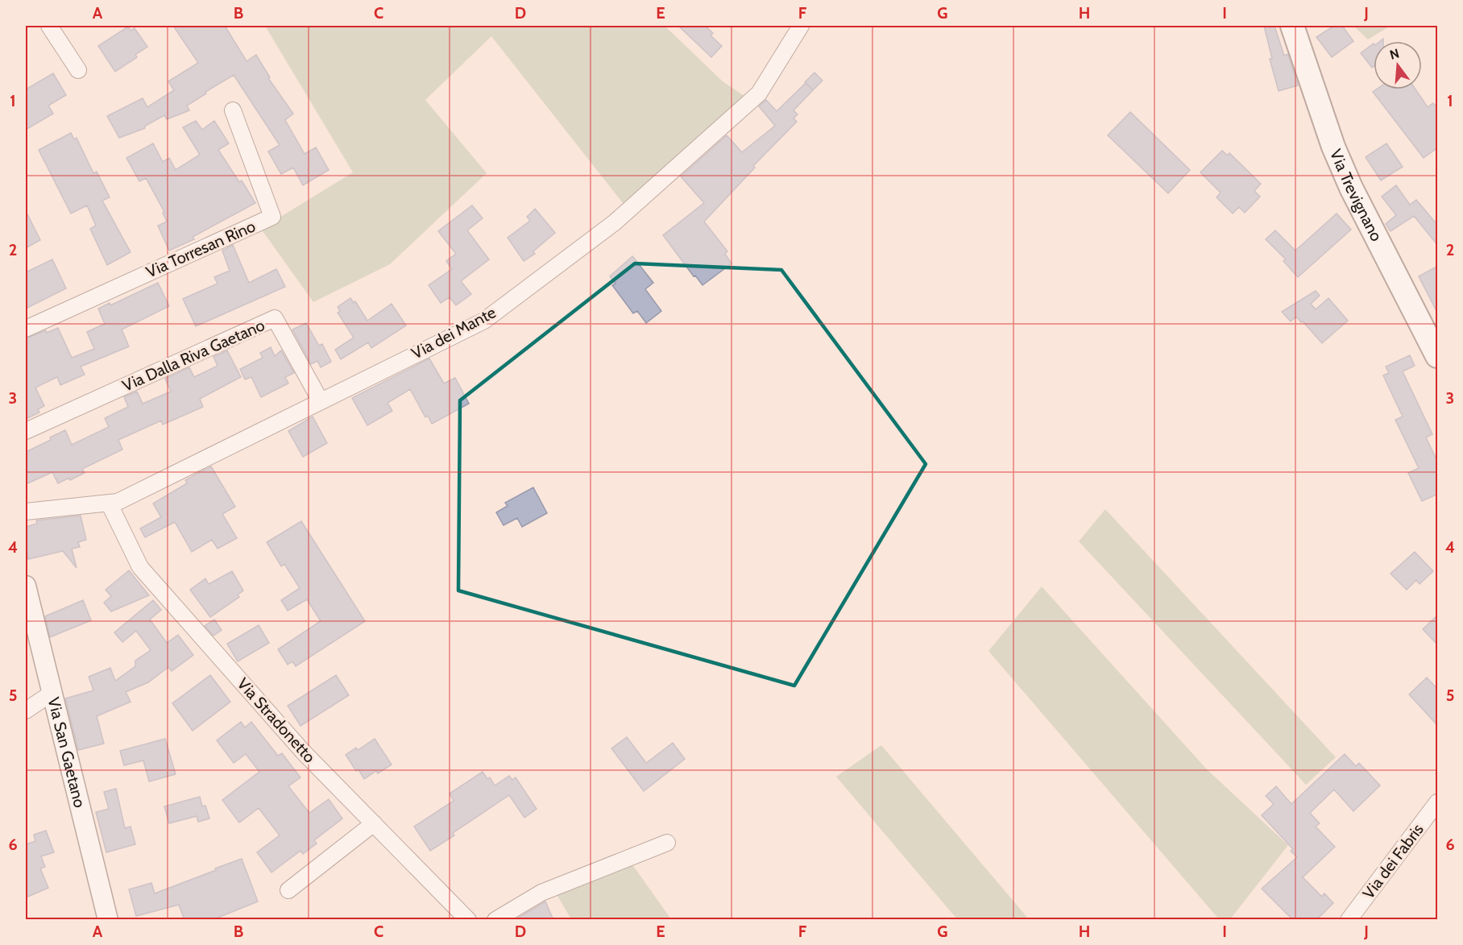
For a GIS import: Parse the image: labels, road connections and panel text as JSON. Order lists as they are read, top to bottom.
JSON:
{
  "streets": {
    "main road": ["Via Trevignano"],
    "street": [
      "Via Torresan Rino",
      "Via dei Mante",
      "Via Dalla Riva Gaetano",
      "Via Stradonetto",
      "Via San Gaetano",
      "Via dei Fabris"
    ]
  },
  "crossings": [
    ["Via dei Mante", "Via Dalla Riva Gaetano"],
    ["Via dei Mante", "Via Stradonetto"]
  ],
  "north": "top",
  "grid": {
    "columns": [
      "A",
      "B",
      "C",
      "D",
      "E",
      "F",
      "G",
      "H",
      "I",
      "J"
    ],
    "rows": [
      "1",
      "2",
      "3",
      "4",
      "5",
      "6"
    ]
  }
}
